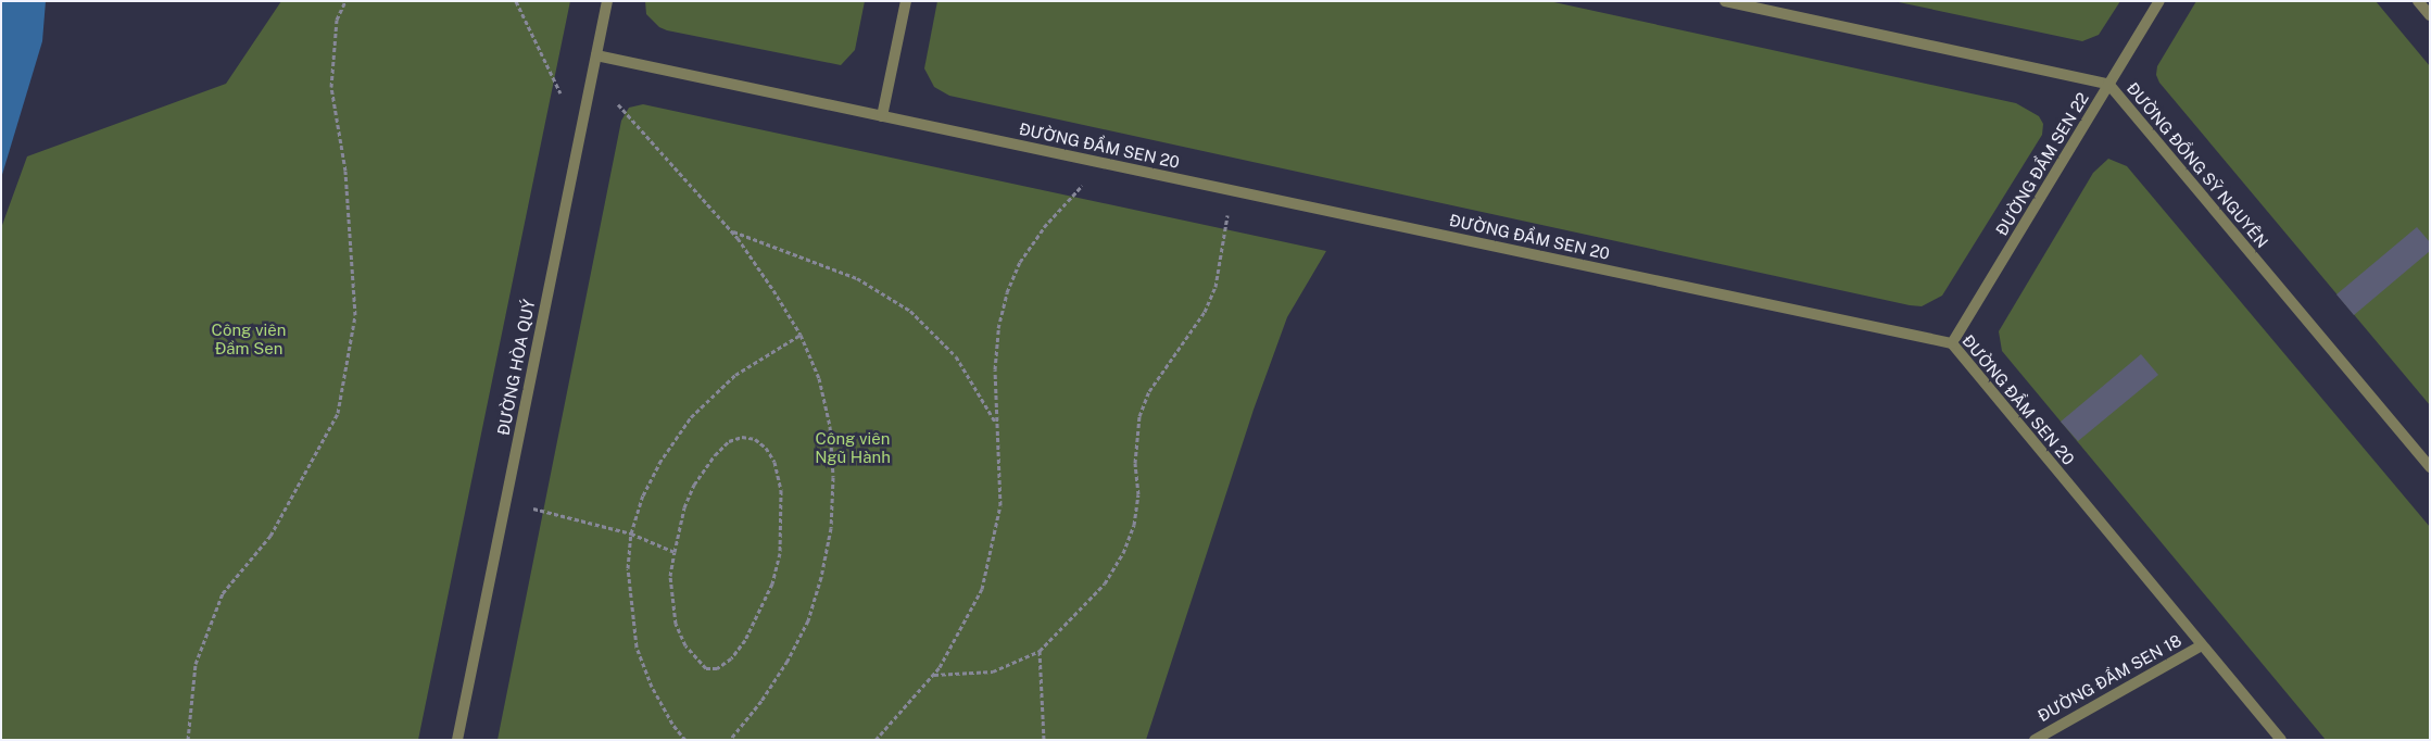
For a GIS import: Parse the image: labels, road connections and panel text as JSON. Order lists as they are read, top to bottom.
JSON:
{
  "streets": {
    "street": [
      "ĐƯỜNG ĐẦM SEN 20",
      "ĐƯỜNG ĐẦM SEN 22",
      "ĐƯỜNG ĐỒNG SỸ NGUYÊN",
      "ĐƯỜNG HÒA QUÝ",
      "ĐƯỜNG ĐẦM SEN 18"
    ]
  },
  "crossings": [
    ["ĐƯỜNG ĐẦM SEN 20", "ĐƯỜNG ĐẦM SEN 22"],
    ["ĐƯỜNG ĐẦM SEN 20", "ĐƯỜNG HÒA QUÝ"],
    ["ĐƯỜNG ĐẦM SEN 20", "ĐƯỜNG ĐẦM SEN 18"],
    ["ĐƯỜNG ĐẦM SEN 22", "ĐƯỜNG ĐỒNG SỸ NGUYÊN"]
  ],
  "parks": ["Công viên Đầm Sen", "Công viên Ngũ Hành"]
}
